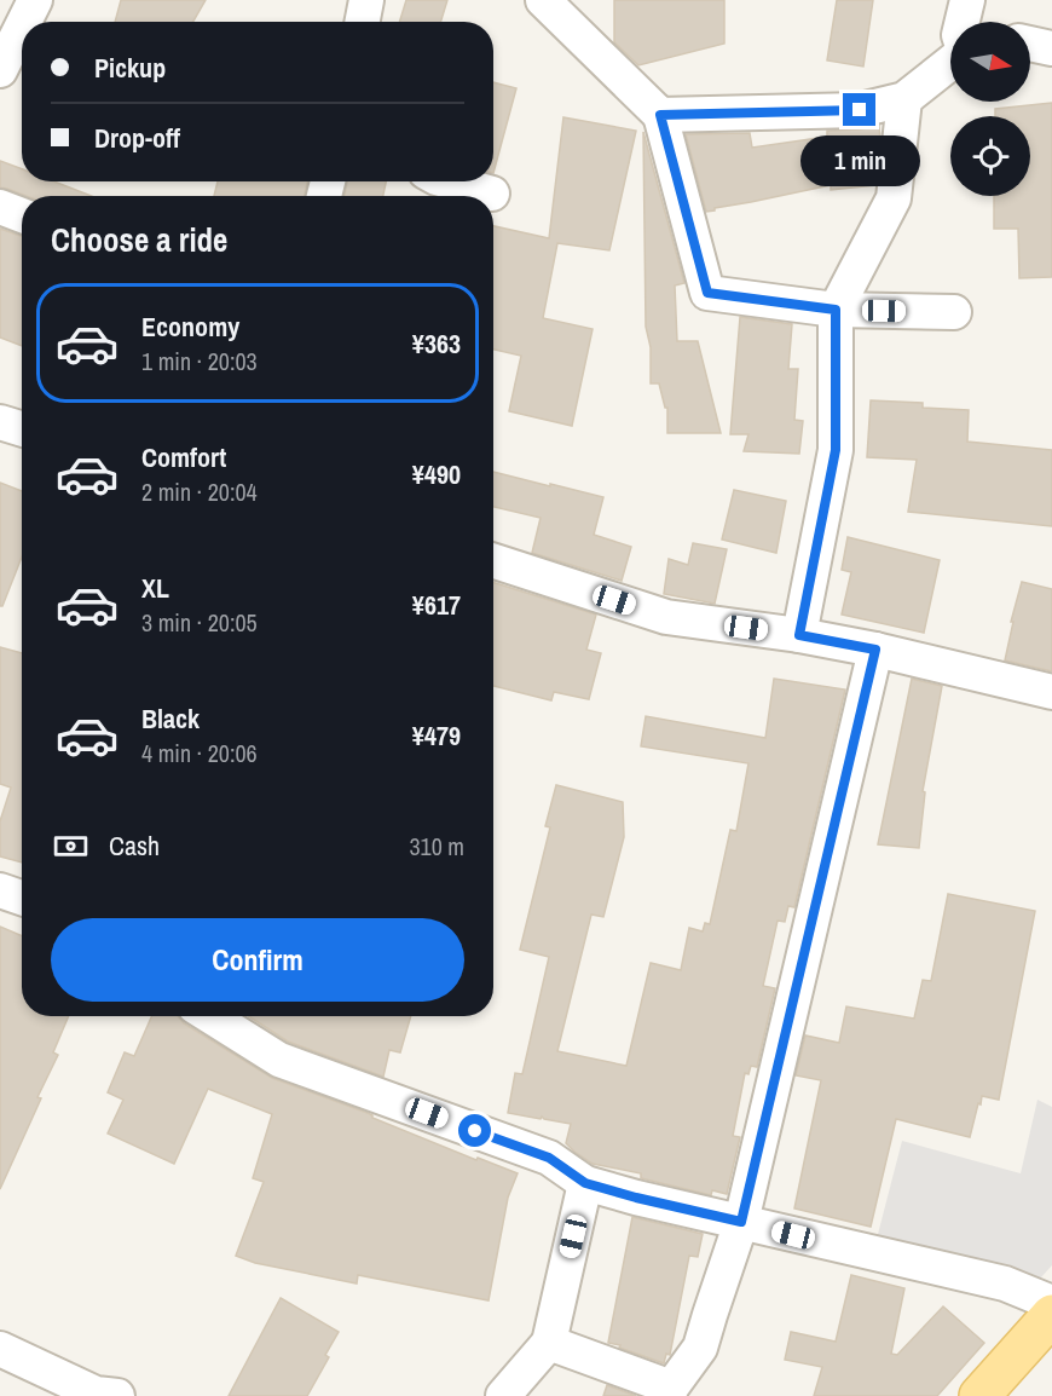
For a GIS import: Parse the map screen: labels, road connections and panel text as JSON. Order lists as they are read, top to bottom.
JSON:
{
  "north": "right",
  "page": {
    "banner": ["Pickup", "Drop-off"],
    "bubble": "1 min",
    "heading": "Choose a ride",
    "list": [
      {
        "name": "Economy",
        "note": "1 min · 20:03",
        "value": "¥363"
      },
      {
        "name": "Comfort",
        "note": "2 min · 20:04",
        "value": "¥490"
      },
      {
        "name": "XL",
        "note": "3 min · 20:05",
        "value": "¥617"
      },
      {
        "name": "Black",
        "note": "4 min · 20:06",
        "value": "¥479"
      }
    ],
    "pay": ["Cash", "310 m"],
    "buttons": "Confirm"
  }
}
